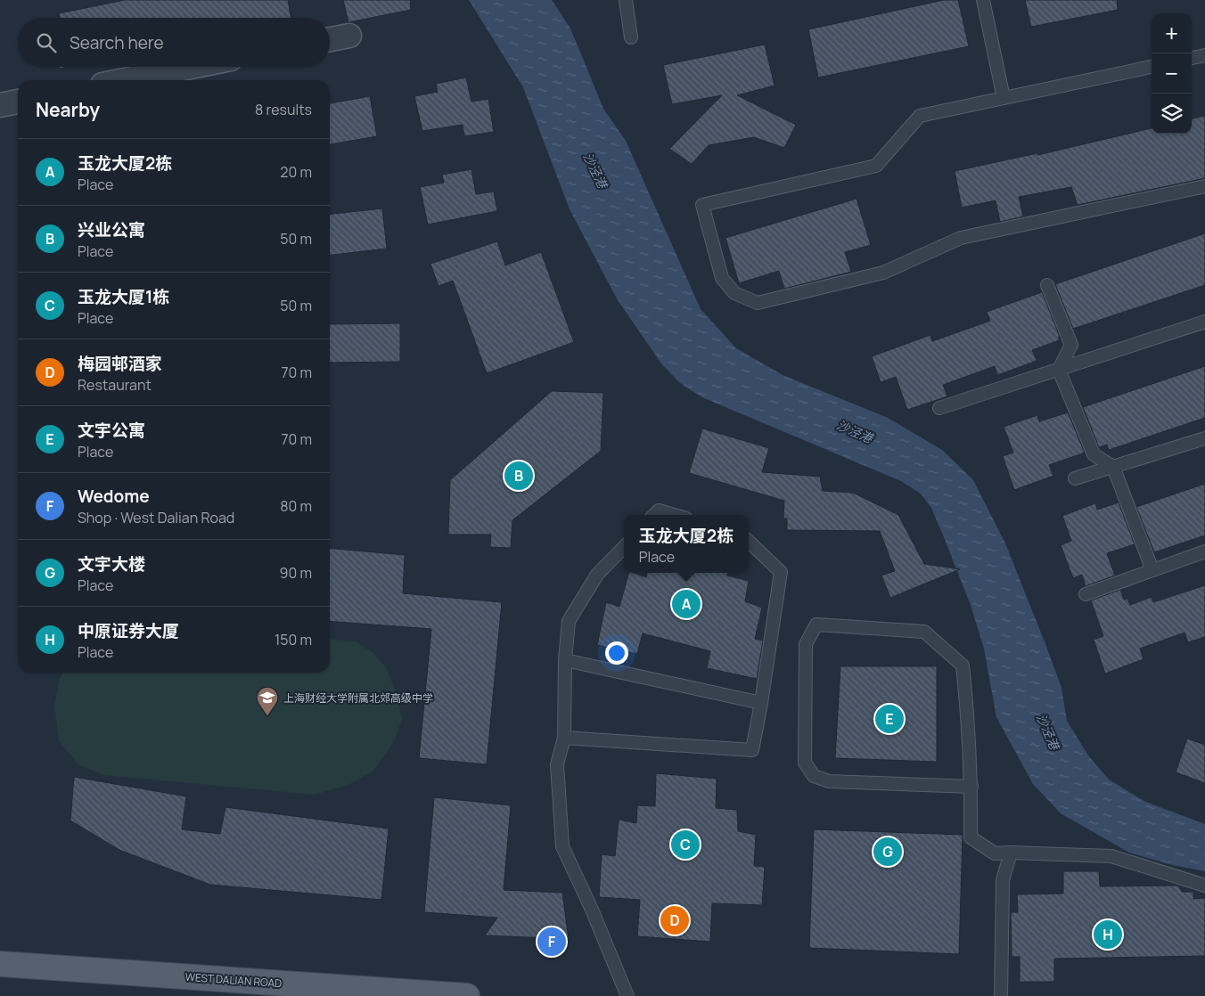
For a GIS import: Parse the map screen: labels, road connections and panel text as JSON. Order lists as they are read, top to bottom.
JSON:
{
  "streets": {
    "main road": ["WEST DALIAN ROAD"]
  },
  "water": ["沙泾港"],
  "places": {
    "school or university": ["上海财经大学附属北郊高级中学"]
  },
  "page": {
    "map_buttons": ["+", "−"],
    "search": "Search here",
    "heading": ["Nearby", "8 results"],
    "list": [
      {
        "mark": "A",
        "name": "玉龙大厦2栋",
        "note": "Place",
        "value": "20 m"
      },
      {
        "mark": "B",
        "name": "兴业公寓",
        "note": "Place",
        "value": "50 m"
      },
      {
        "mark": "C",
        "name": "玉龙大厦1栋",
        "note": "Place",
        "value": "50 m"
      },
      {
        "mark": "D",
        "name": "梅园邨酒家",
        "note": "Restaurant",
        "value": "70 m"
      },
      {
        "mark": "E",
        "name": "文宇公寓",
        "note": "Place",
        "value": "70 m"
      },
      {
        "mark": "F",
        "name": "Wedome",
        "note": "Shop · West Dalian Road",
        "value": "80 m"
      },
      {
        "mark": "G",
        "name": "文宇大楼",
        "note": "Place",
        "value": "90 m"
      },
      {
        "mark": "H",
        "name": "中原证券大厦",
        "note": "Place",
        "value": "150 m"
      }
    ],
    "pins": [
      "B",
      "A",
      "E",
      "C",
      "G",
      "D",
      "H",
      "F"
    ],
    "popup": ["玉龙大厦2栋", "Place"]
  }
}
